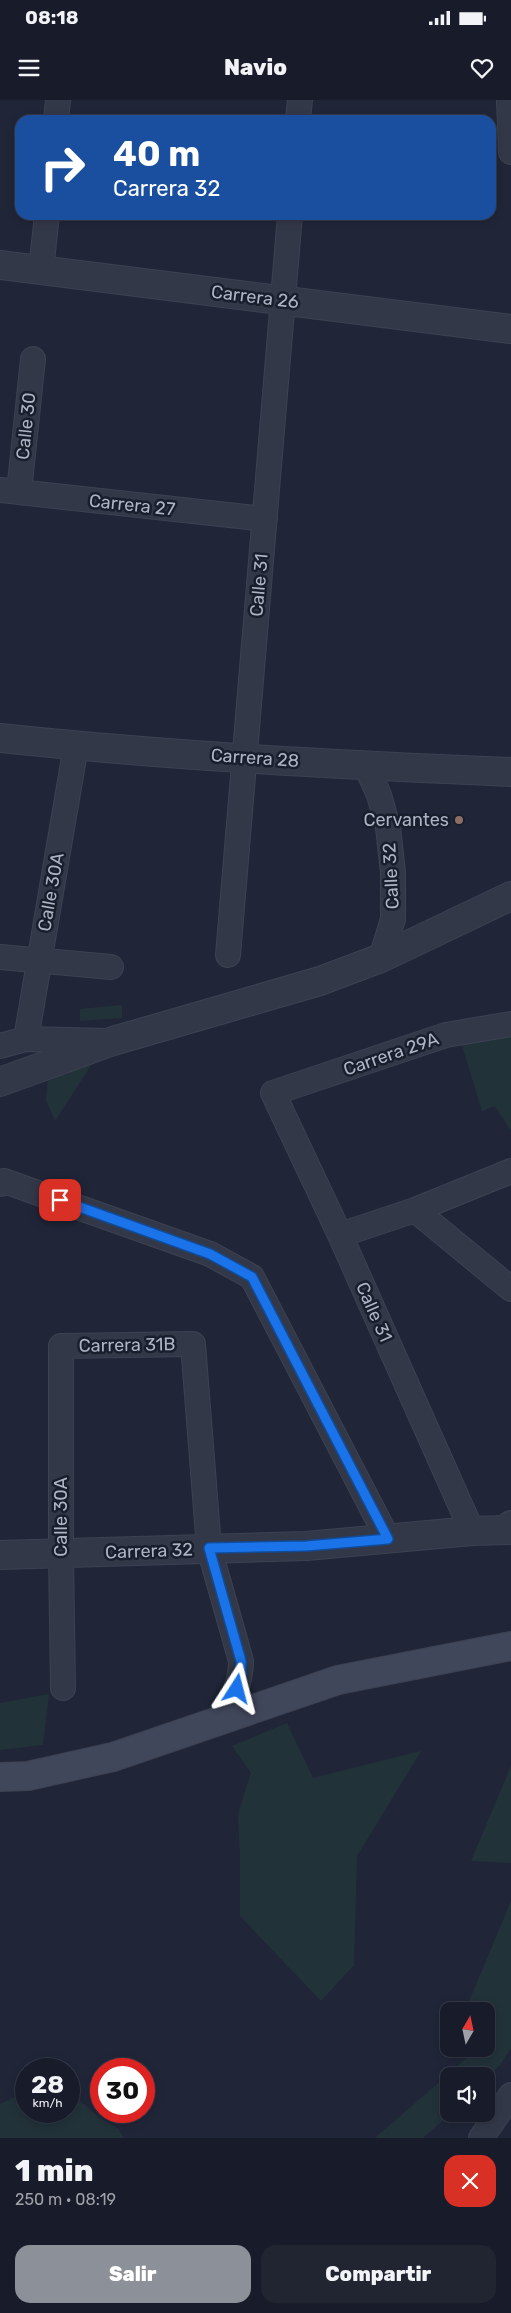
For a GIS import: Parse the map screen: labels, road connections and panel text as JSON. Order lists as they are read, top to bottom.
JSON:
{
  "streets": {
    "street": [
      "Carrera 26",
      "Calle 30",
      "Carrera 27",
      "Calle 31",
      "Carrera 28",
      "Calle 32",
      "Calle 30A",
      "Carrera 29A",
      "Carrera 31B",
      "Carrera 32"
    ]
  },
  "crossings": [
    ["Carrera 26", "Calle 31"],
    ["Calle 30", "Carrera 27"],
    ["Carrera 27", "Calle 31"],
    ["Calle 31", "Carrera 28"],
    ["Calle 31", "Carrera 29A"],
    ["Calle 31", "Carrera 32"],
    ["Carrera 28", "Calle 32"],
    ["Carrera 28", "Calle 30A"],
    ["Calle 30A", "Carrera 31B"],
    ["Calle 30A", "Carrera 32"],
    ["Carrera 31B", "Carrera 32"]
  ],
  "places": ["Cervantes"],
  "north": "top",
  "page": {
    "status": "08:18",
    "header": "Navio",
    "turn": ["40 m", "Carrera 32"],
    "speed": "28 km/h",
    "limit": "30",
    "heading": ["1 min", "250 m · 08:19"],
    "buttons": ["Salir", "Compartir"]
  }
}
